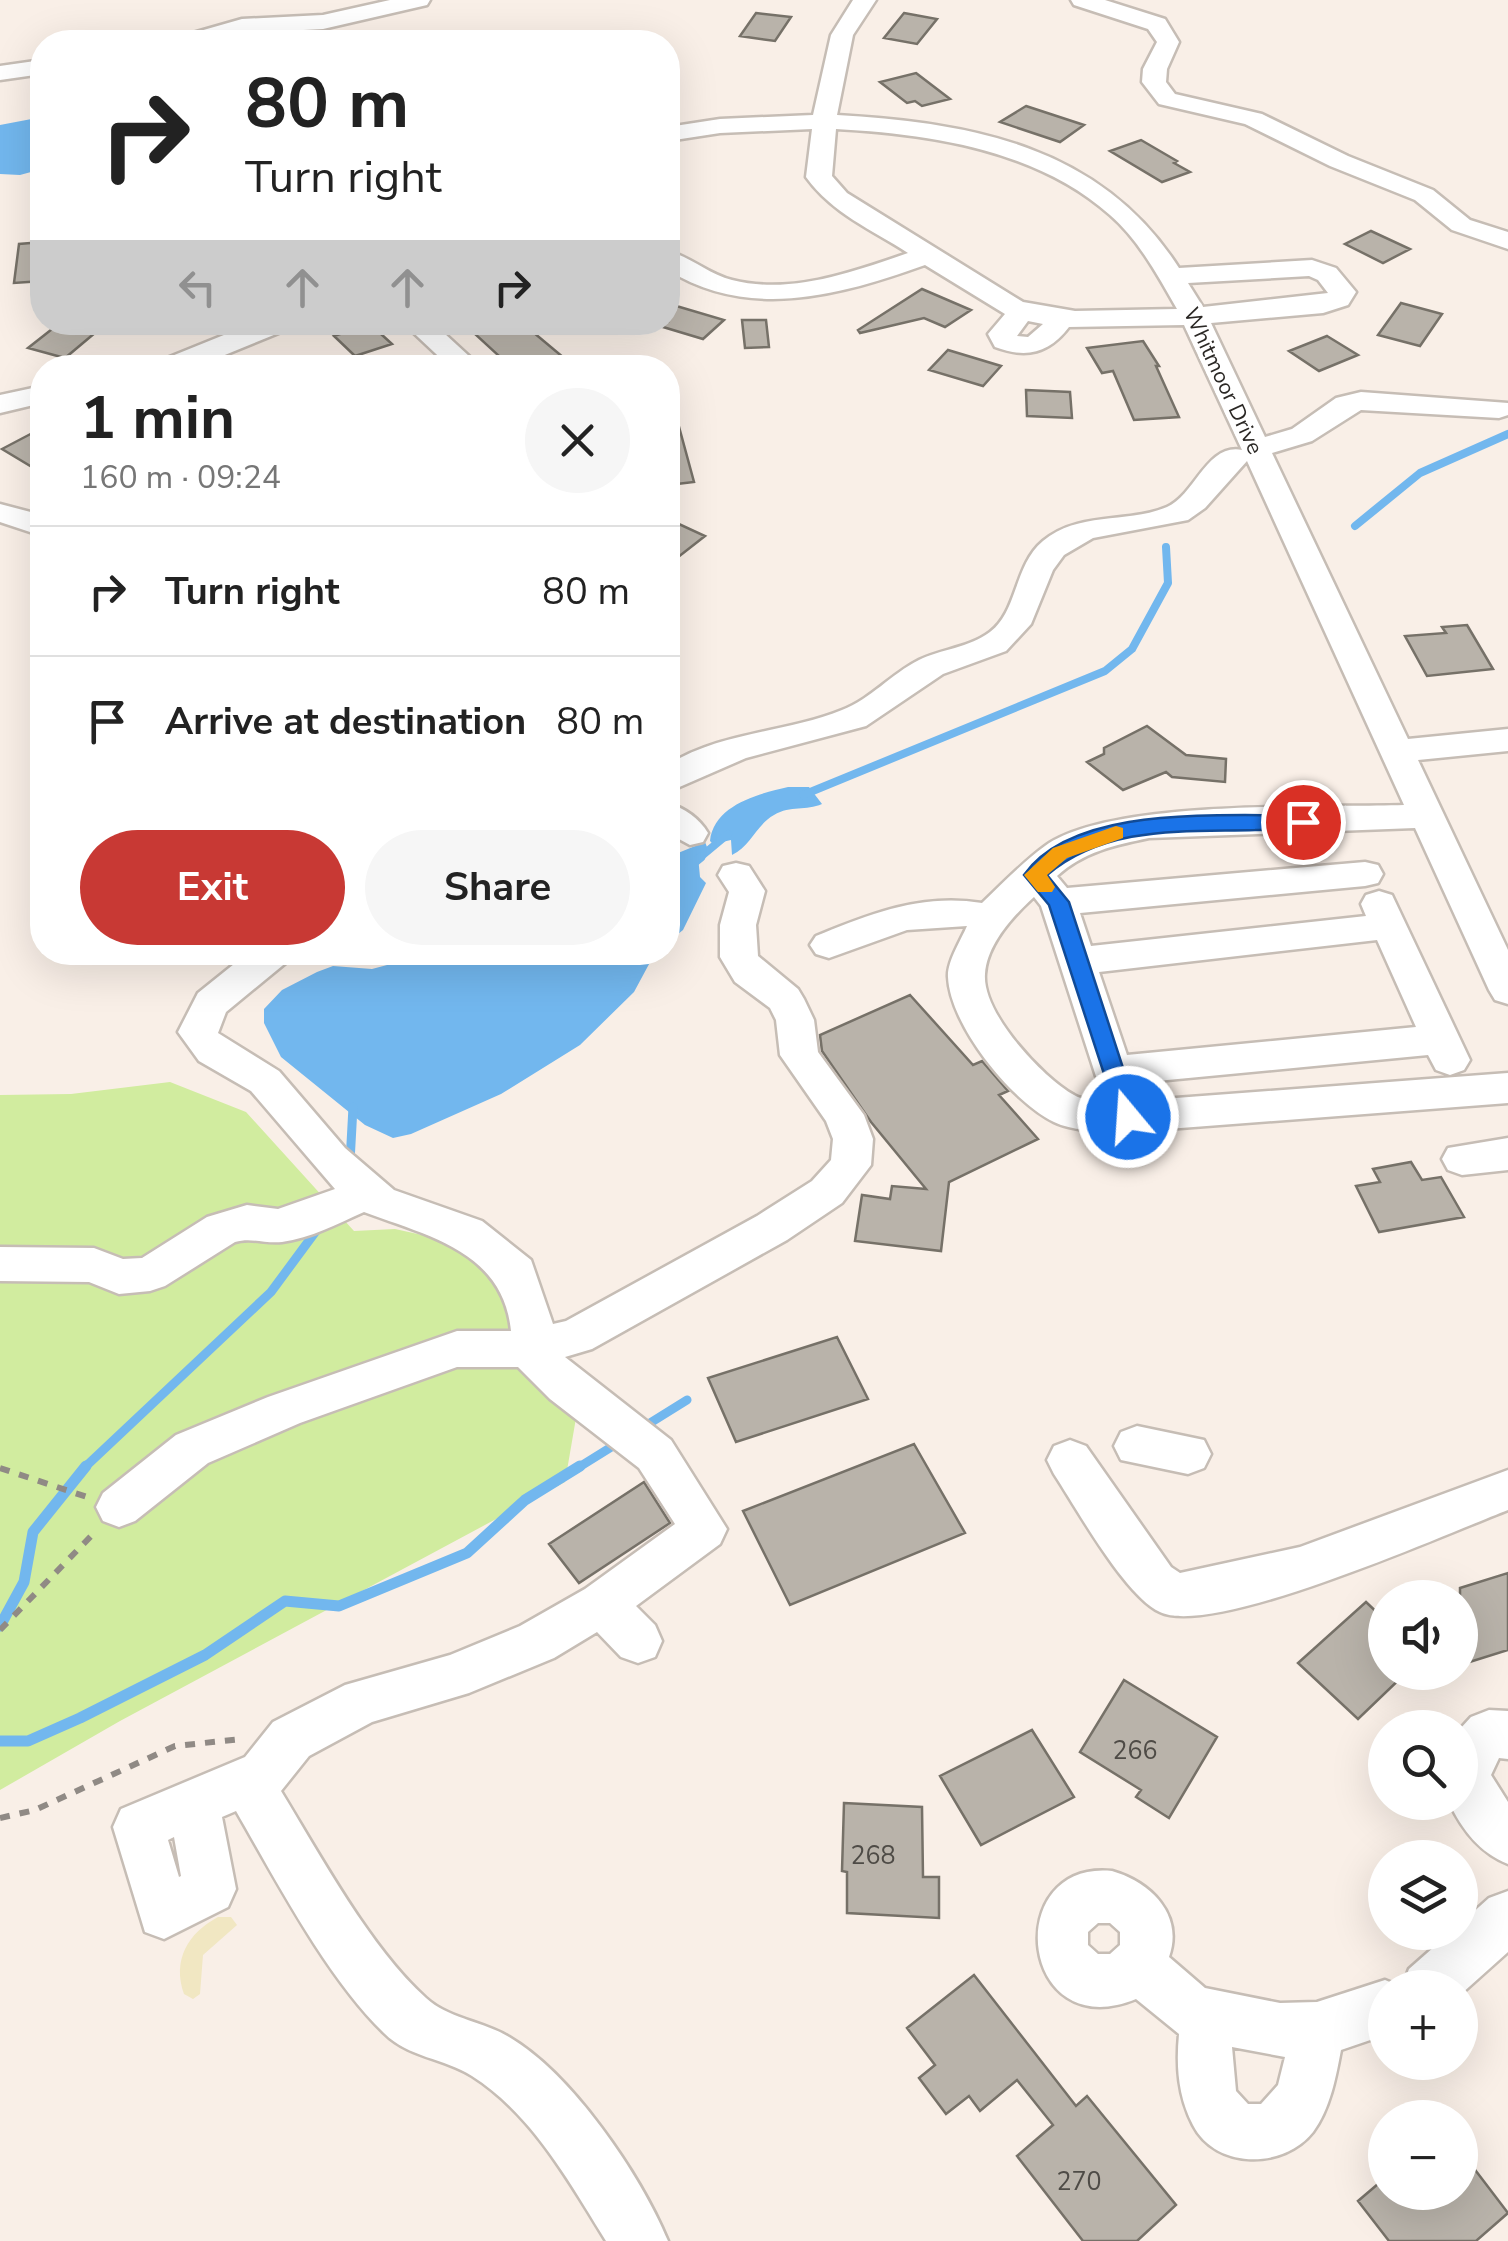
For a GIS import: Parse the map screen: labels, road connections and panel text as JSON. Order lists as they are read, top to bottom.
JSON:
{
  "streets": {
    "street": ["Whitmoor Drive"]
  },
  "house_numbers": ["266", "268", "270"],
  "page": {
    "turn": ["80 m", "Turn right"],
    "heading": ["1 min", "160 m · 09:24"],
    "list": [
      {
        "name": "Turn right",
        "value": "80 m"
      },
      {
        "name": "Arrive at destination",
        "value": "80 m"
      }
    ],
    "buttons": ["Exit", "Share"],
    "map_buttons": ["+", "−"]
  }
}
